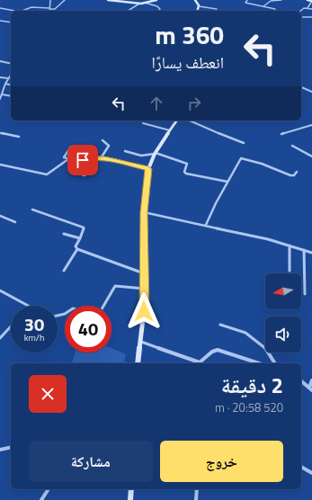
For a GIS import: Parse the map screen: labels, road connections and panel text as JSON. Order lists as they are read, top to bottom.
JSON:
{
  "north": "left",
  "page": {
    "turn": ["360 m", "انعطف يسارًا"],
    "speed": "30 km/h",
    "limit": "40",
    "heading": ["2 دقيقة", "520 m · 20:58"],
    "buttons": ["خروج", "مشاركة"]
  }
}
